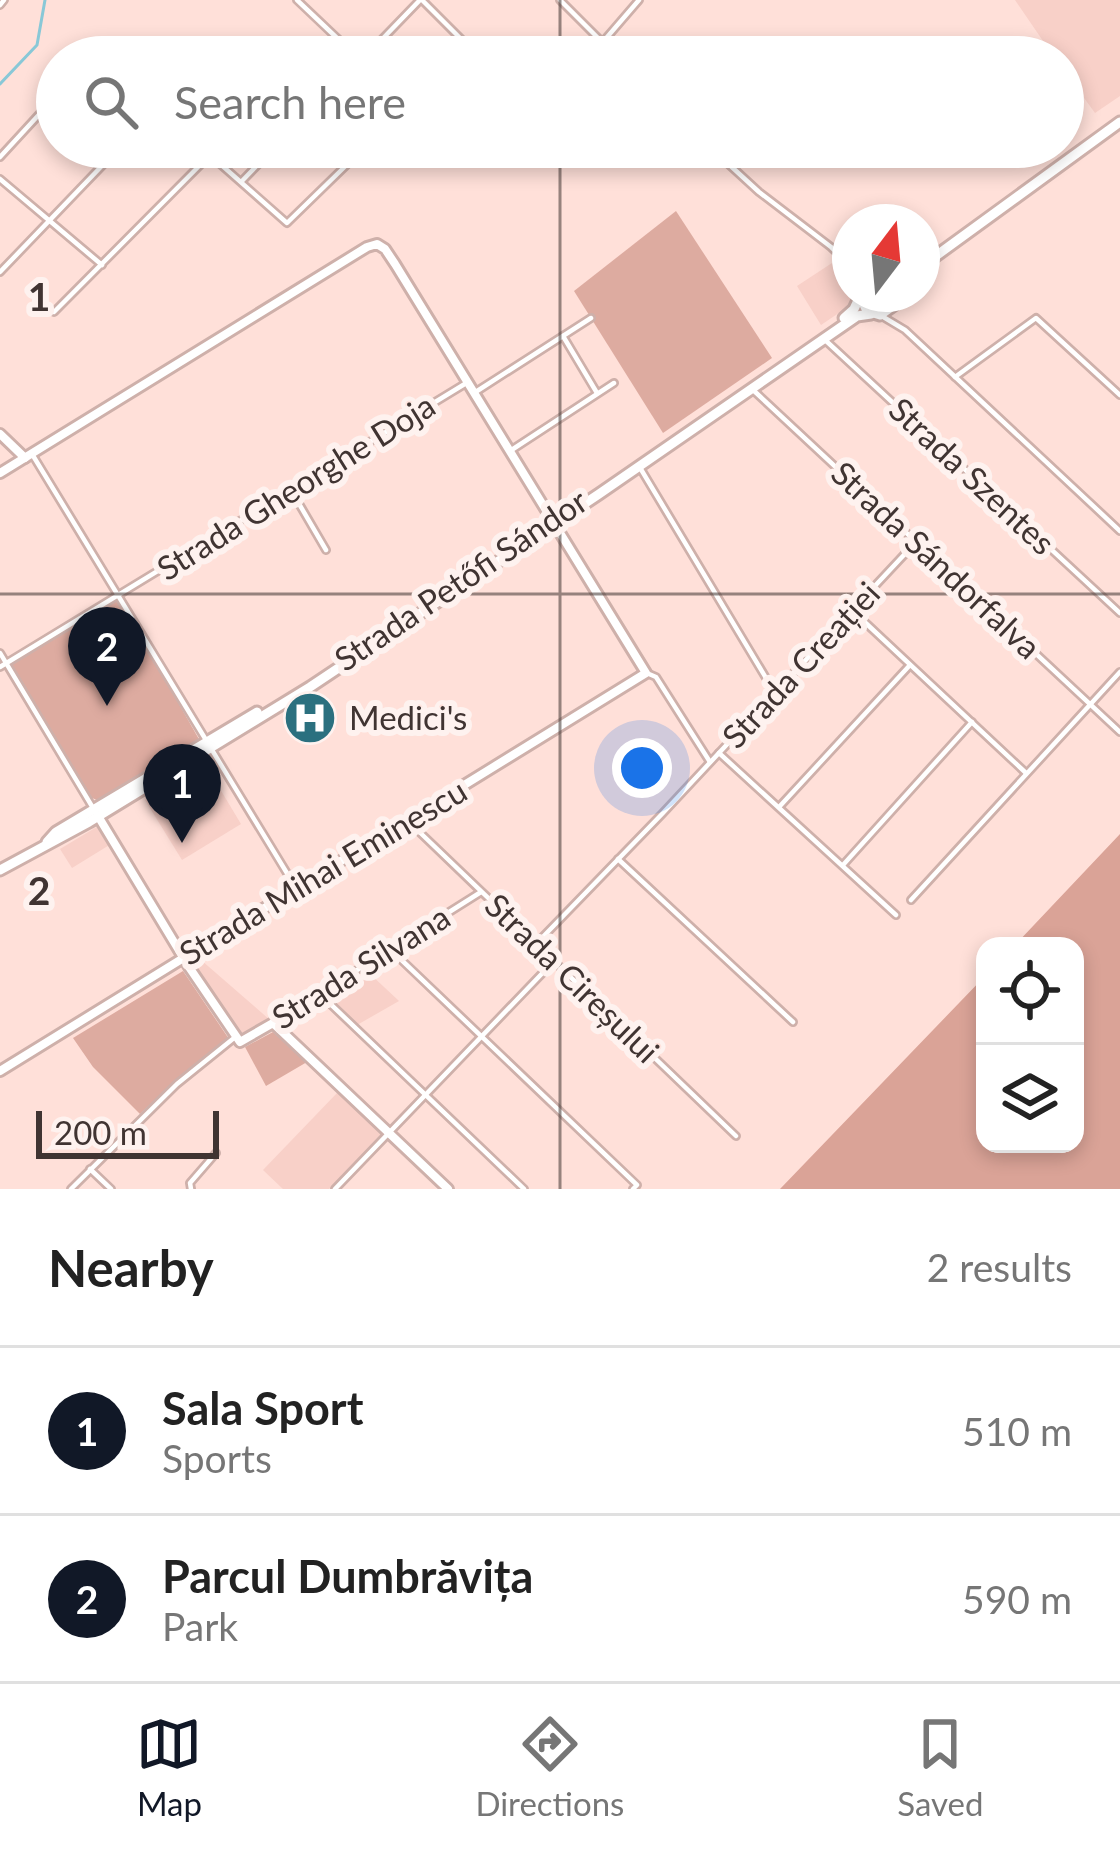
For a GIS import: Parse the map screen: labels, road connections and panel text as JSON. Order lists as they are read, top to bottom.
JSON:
{
  "streets": {
    "main road": ["Strada Petőfi Sándor"],
    "street": [
      "Strada Szentes",
      "Strada Gheorghe Doja",
      "Strada Sándorfalva",
      "Strada Creației",
      "Strada Mihai Eminescu",
      "Strada Silvana",
      "Strada Cireșului"
    ]
  },
  "crossings": [
    ["Strada Szentes", "Strada Petőfi Sándor"],
    ["Strada Sándorfalva", "Strada Petőfi Sándor"],
    ["Strada Sándorfalva", "Strada Creației"],
    ["Strada Creației", "Strada Cireșului"],
    ["Strada Mihai Eminescu", "Strada Cireșului"],
    ["Strada Silvana", "Strada Cireșului"]
  ],
  "places": {
    "hospital": ["Medici's"]
  },
  "scale_bar": "200 m",
  "north": "top",
  "page": {
    "search": "Search here",
    "pins": ["2", "1"],
    "scale": "200 m",
    "heading": ["Nearby", "2 results"],
    "list": [
      {
        "mark": "1",
        "name": "Sala Sport",
        "note": "Sports",
        "value": "510 m"
      },
      {
        "mark": "2",
        "name": "Parcul Dumbrăvița",
        "note": "Park",
        "value": "590 m"
      }
    ],
    "nav": ["Map", "Directions", "Saved"]
  },
  "grid": {
    "rows": ["1", "2"]
  }
}
